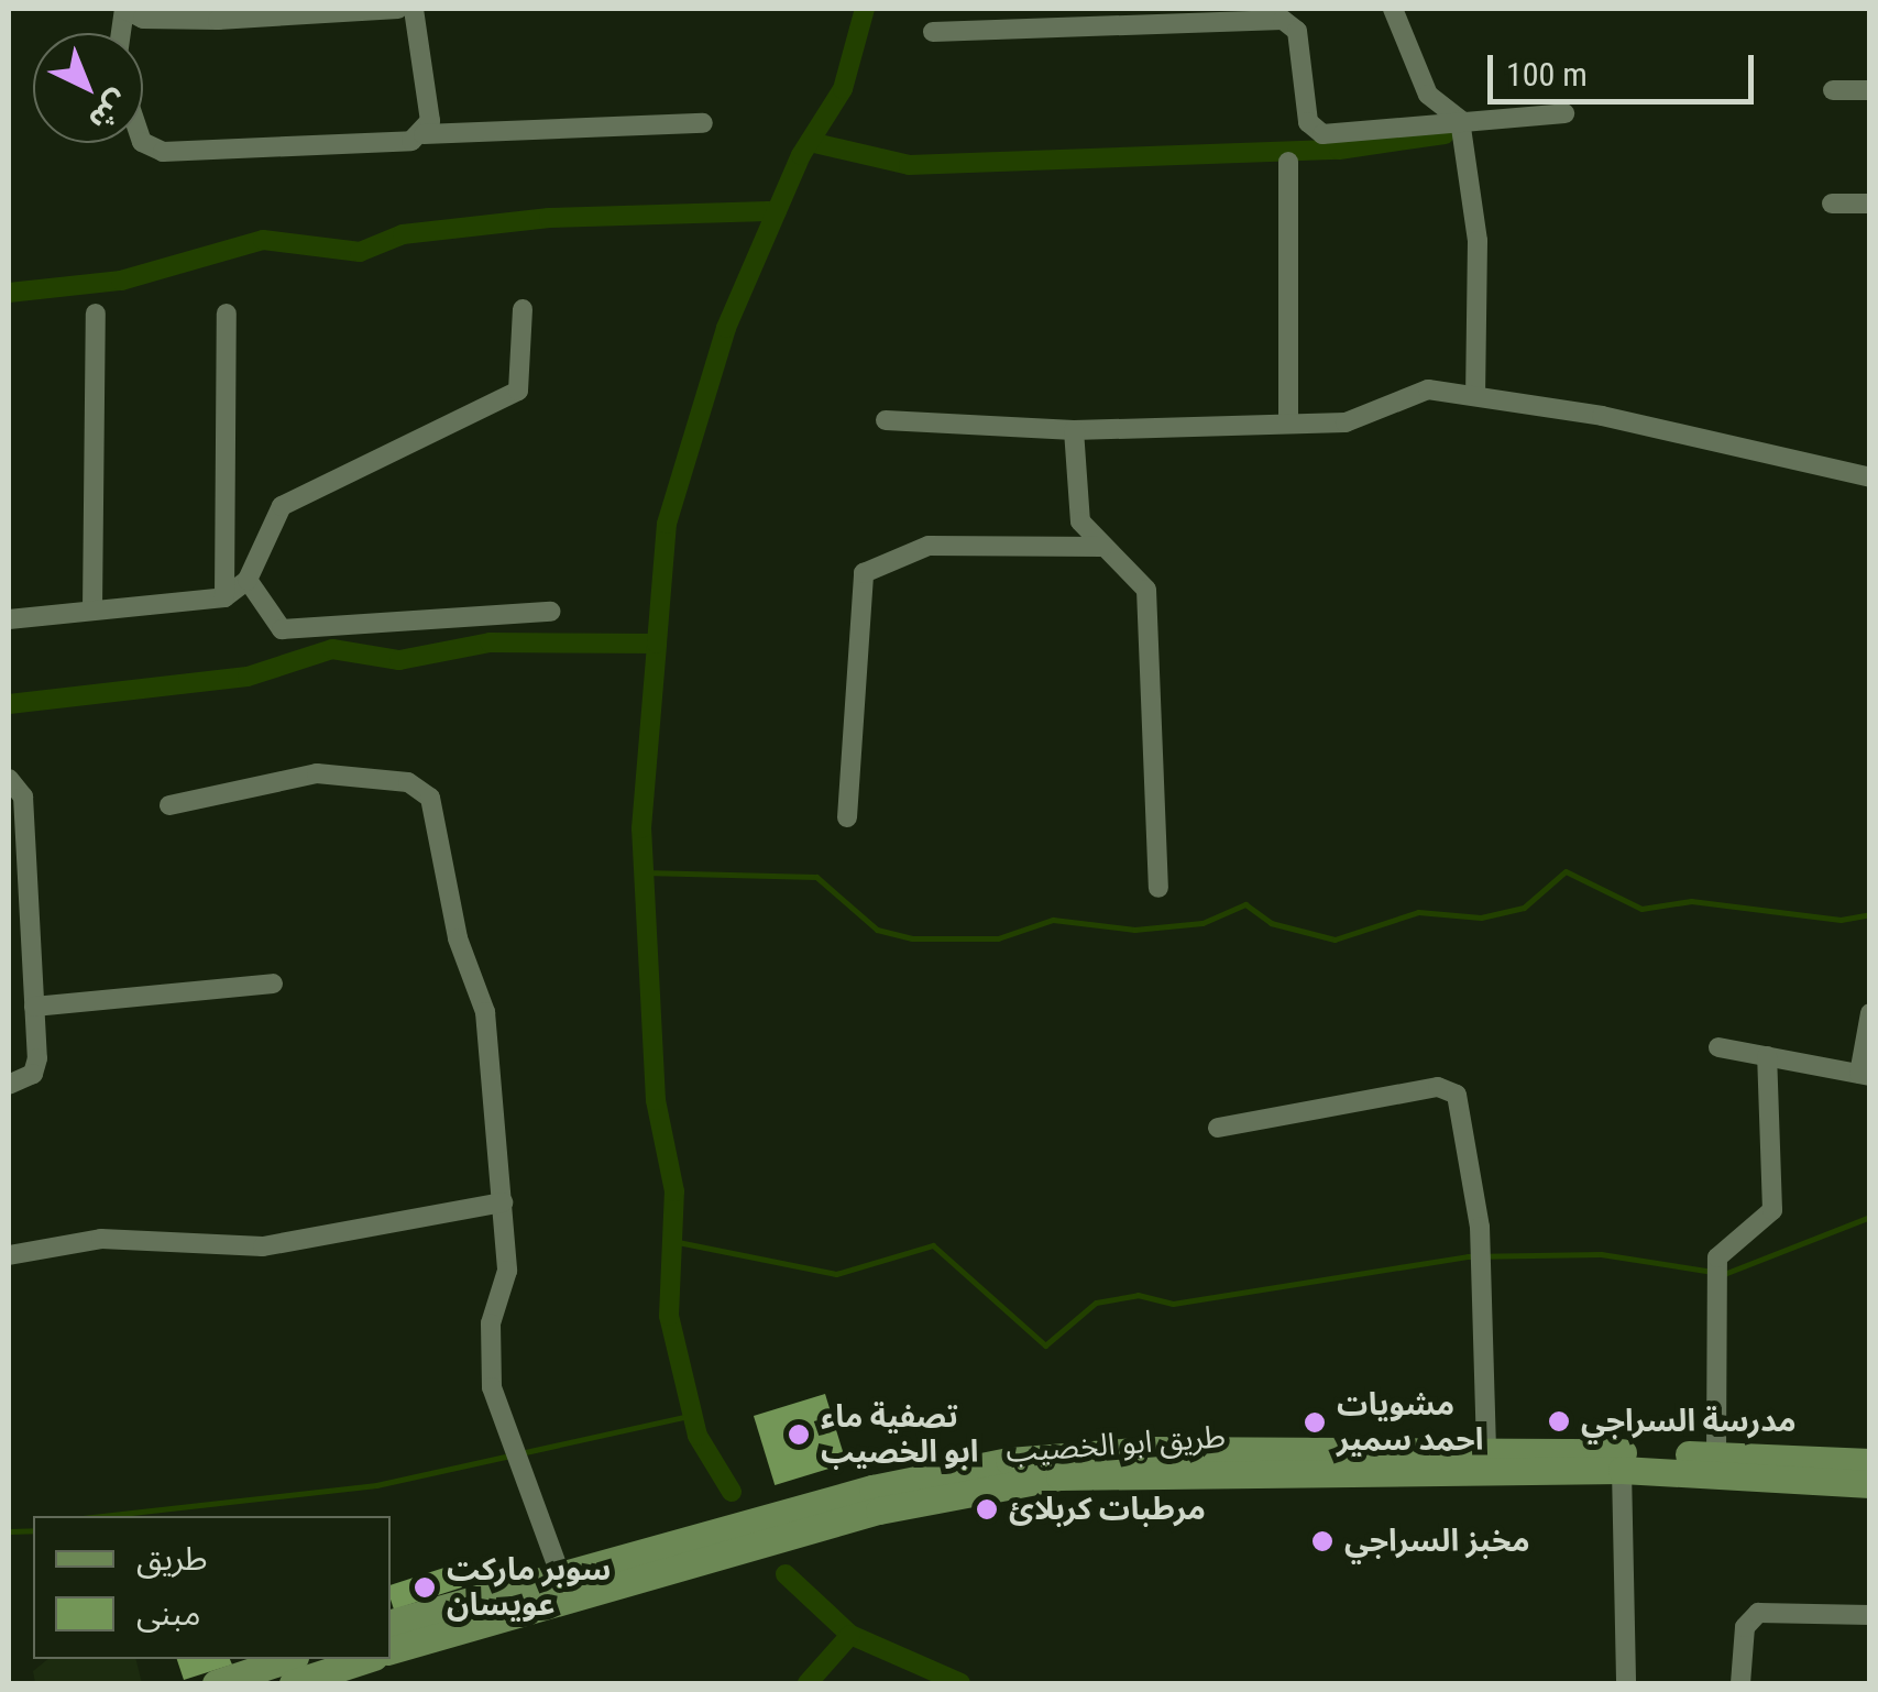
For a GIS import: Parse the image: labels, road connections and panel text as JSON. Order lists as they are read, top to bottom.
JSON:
{
  "streets": {
    "main road": ["طريق ابو الخصيب"]
  },
  "places": [
    "مدرسة السراجي",
    "مشويات احمد سمير",
    "تصفية ماء ابو الخصيب",
    "مرطبات كربلائ",
    "مخبز السراجي",
    "سوبر ماركت عويسان"
  ],
  "legend": ["طريق", "مبنى"],
  "scale_bar": "100 m",
  "north": "bottom right"
}
